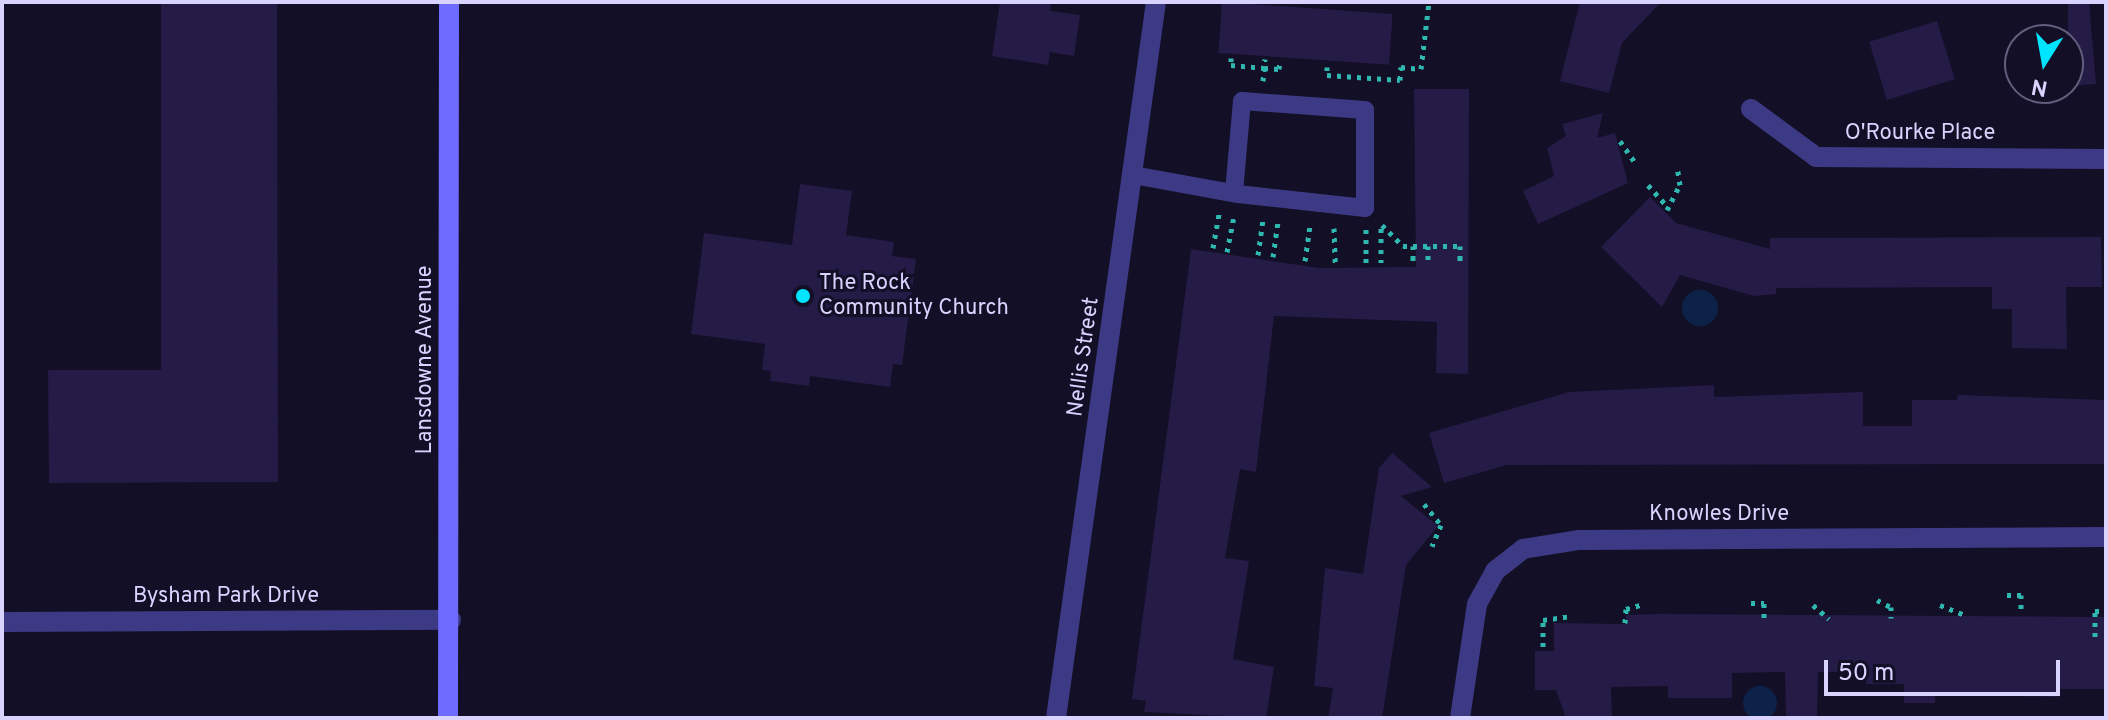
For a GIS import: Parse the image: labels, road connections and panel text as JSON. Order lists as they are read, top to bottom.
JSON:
{
  "streets": {
    "main road": ["Lansdowne Avenue"],
    "street": [
      "O'Rourke Place",
      "Nellis Street",
      "Knowles Drive",
      "Bysham Park Drive"
    ]
  },
  "crossings": [
    ["Lansdowne Avenue", "Bysham Park Drive"]
  ],
  "places": ["The Rock Community Church"],
  "scale_bar": "50 m",
  "north": "bottom"
}
